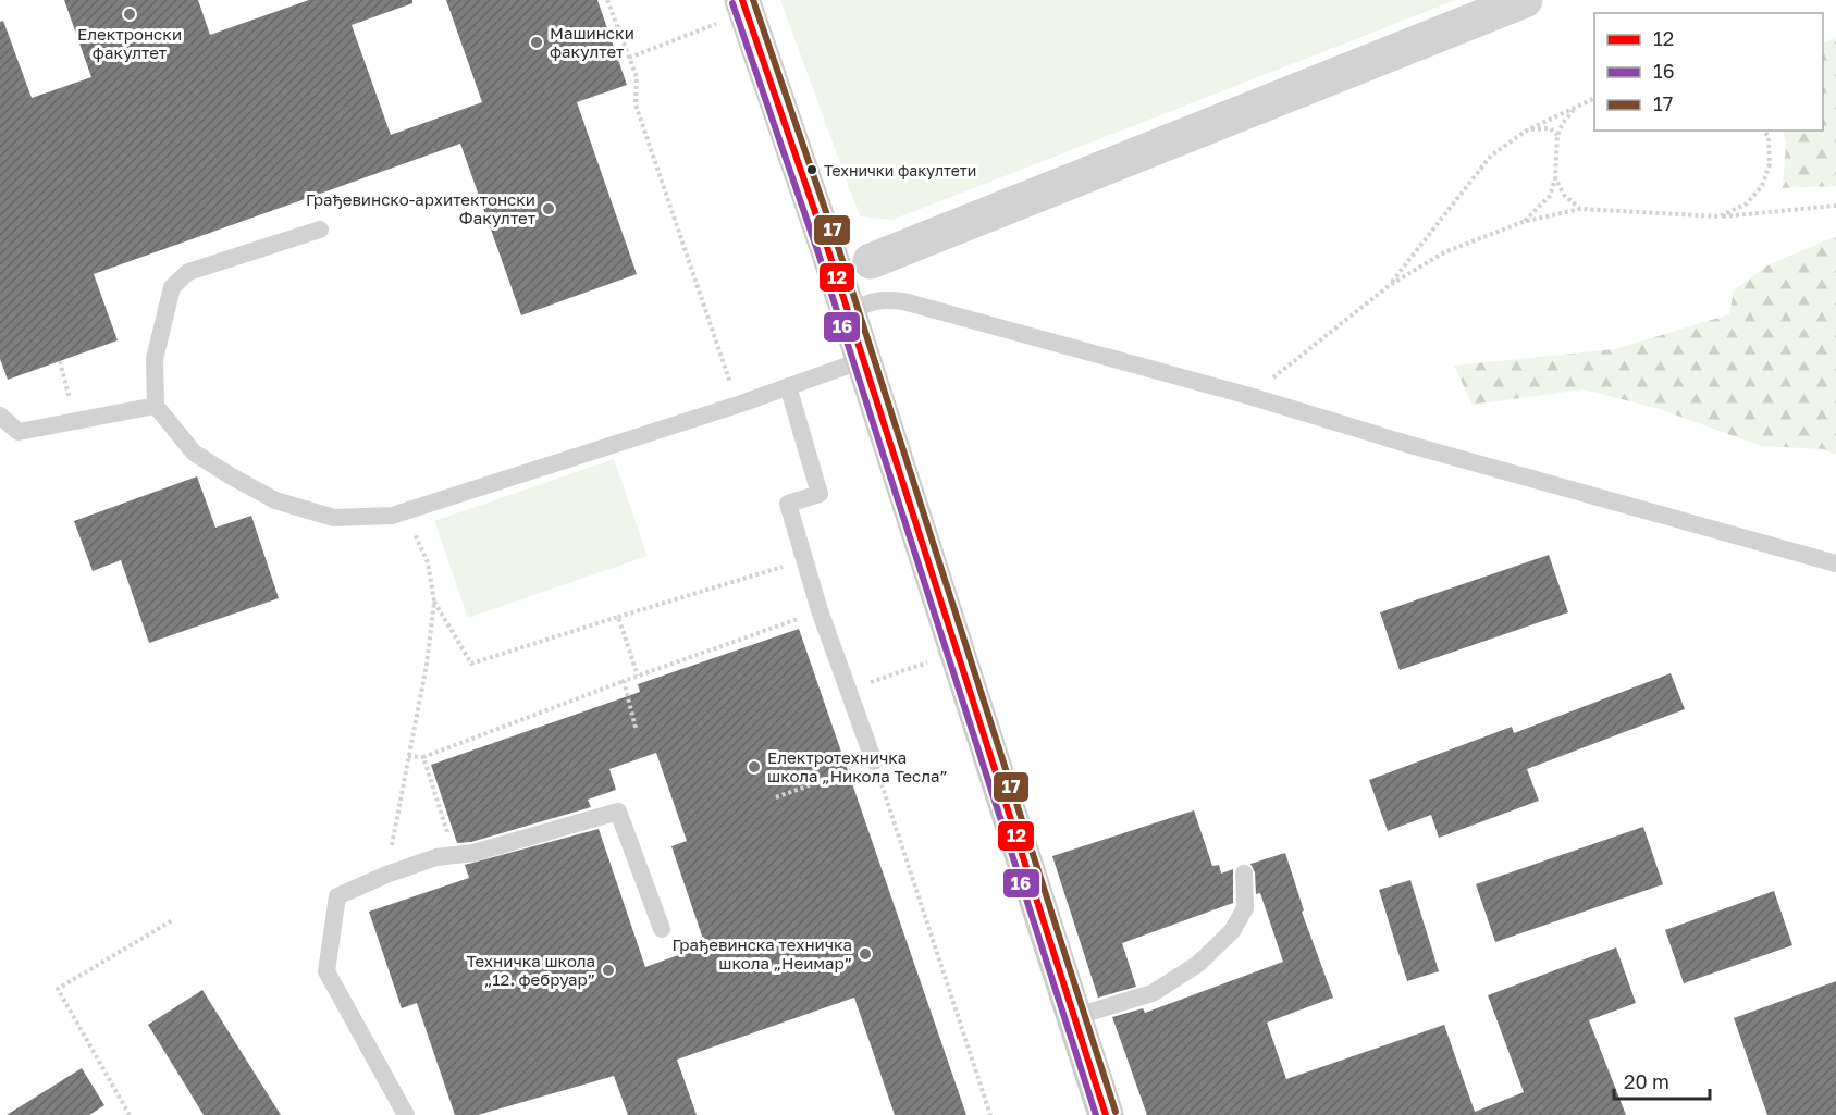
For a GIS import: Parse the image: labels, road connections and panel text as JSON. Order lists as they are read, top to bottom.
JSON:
{
  "places": [
    "Електронски факултет",
    "Машински факултет",
    "Технички факултети",
    "Грађевинско-архитектонски Факултет",
    "Електротехничка школа „Никола Тесла”",
    "Грађевинска техничка школа „Неимар”",
    "Техничка школа „12. фебруар”"
  ],
  "lines": ["transit line 12", "transit line 17", "transit line 16"],
  "legend": ["12", "16", "17"],
  "scale_bar": "20 m"
}
